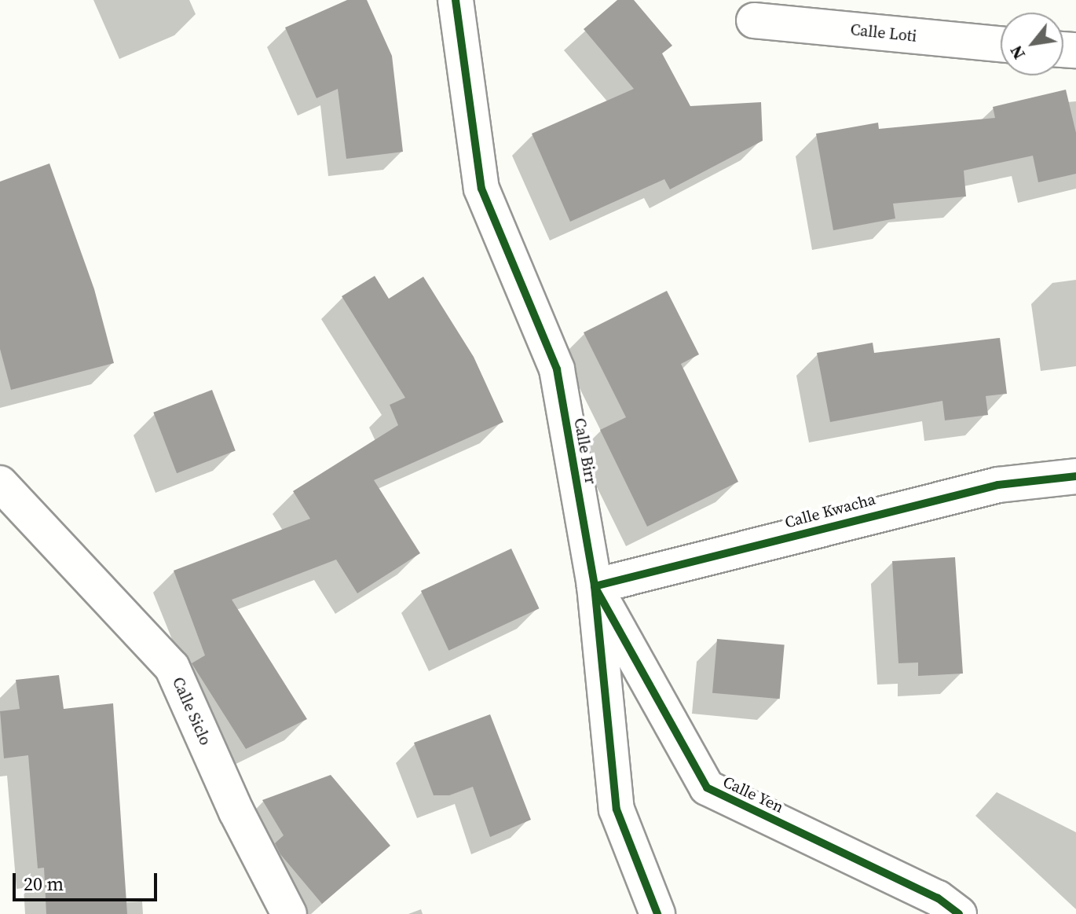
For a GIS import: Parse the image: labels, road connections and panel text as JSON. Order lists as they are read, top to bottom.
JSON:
{
  "streets": {
    "street": [
      "Calle Loti",
      "Calle Birr",
      "Calle Kwacha",
      "Calle Siclo",
      "Calle Yen"
    ]
  },
  "crossings": [
    ["Calle Birr", "Calle Kwacha"],
    ["Calle Birr", "Calle Yen"],
    ["Calle Kwacha", "Calle Yen"]
  ],
  "scale_bar": "20 m",
  "north": "bottom left"
}
